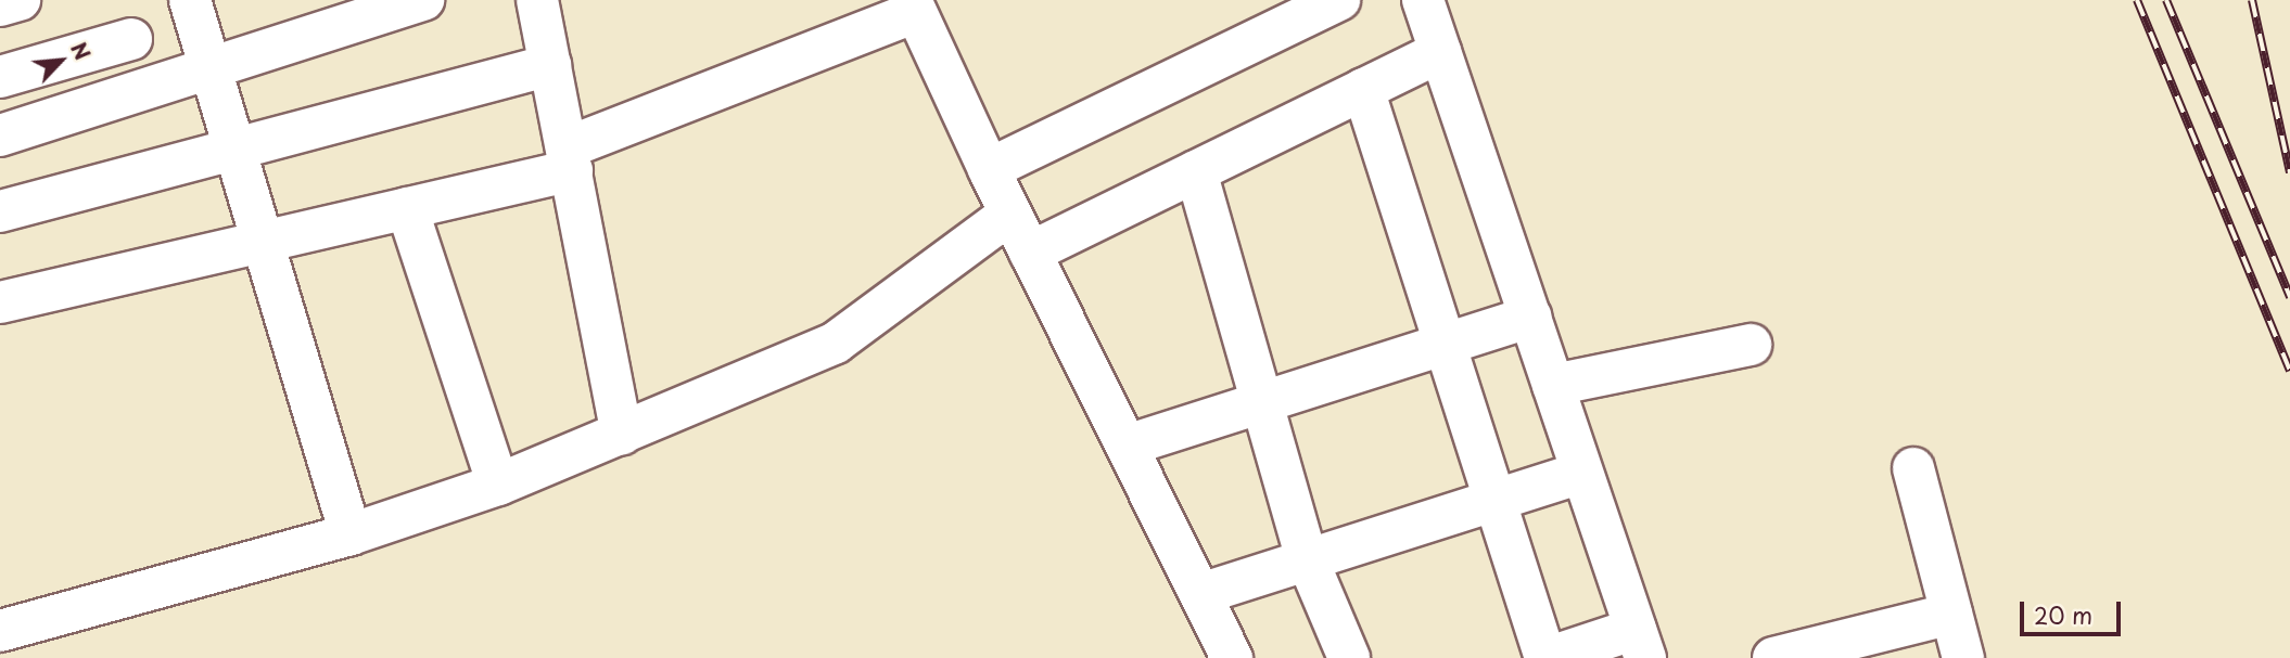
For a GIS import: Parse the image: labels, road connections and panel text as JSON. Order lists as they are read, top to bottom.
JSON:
{
  "scale_bar": "20 m",
  "north": "top right"
}
